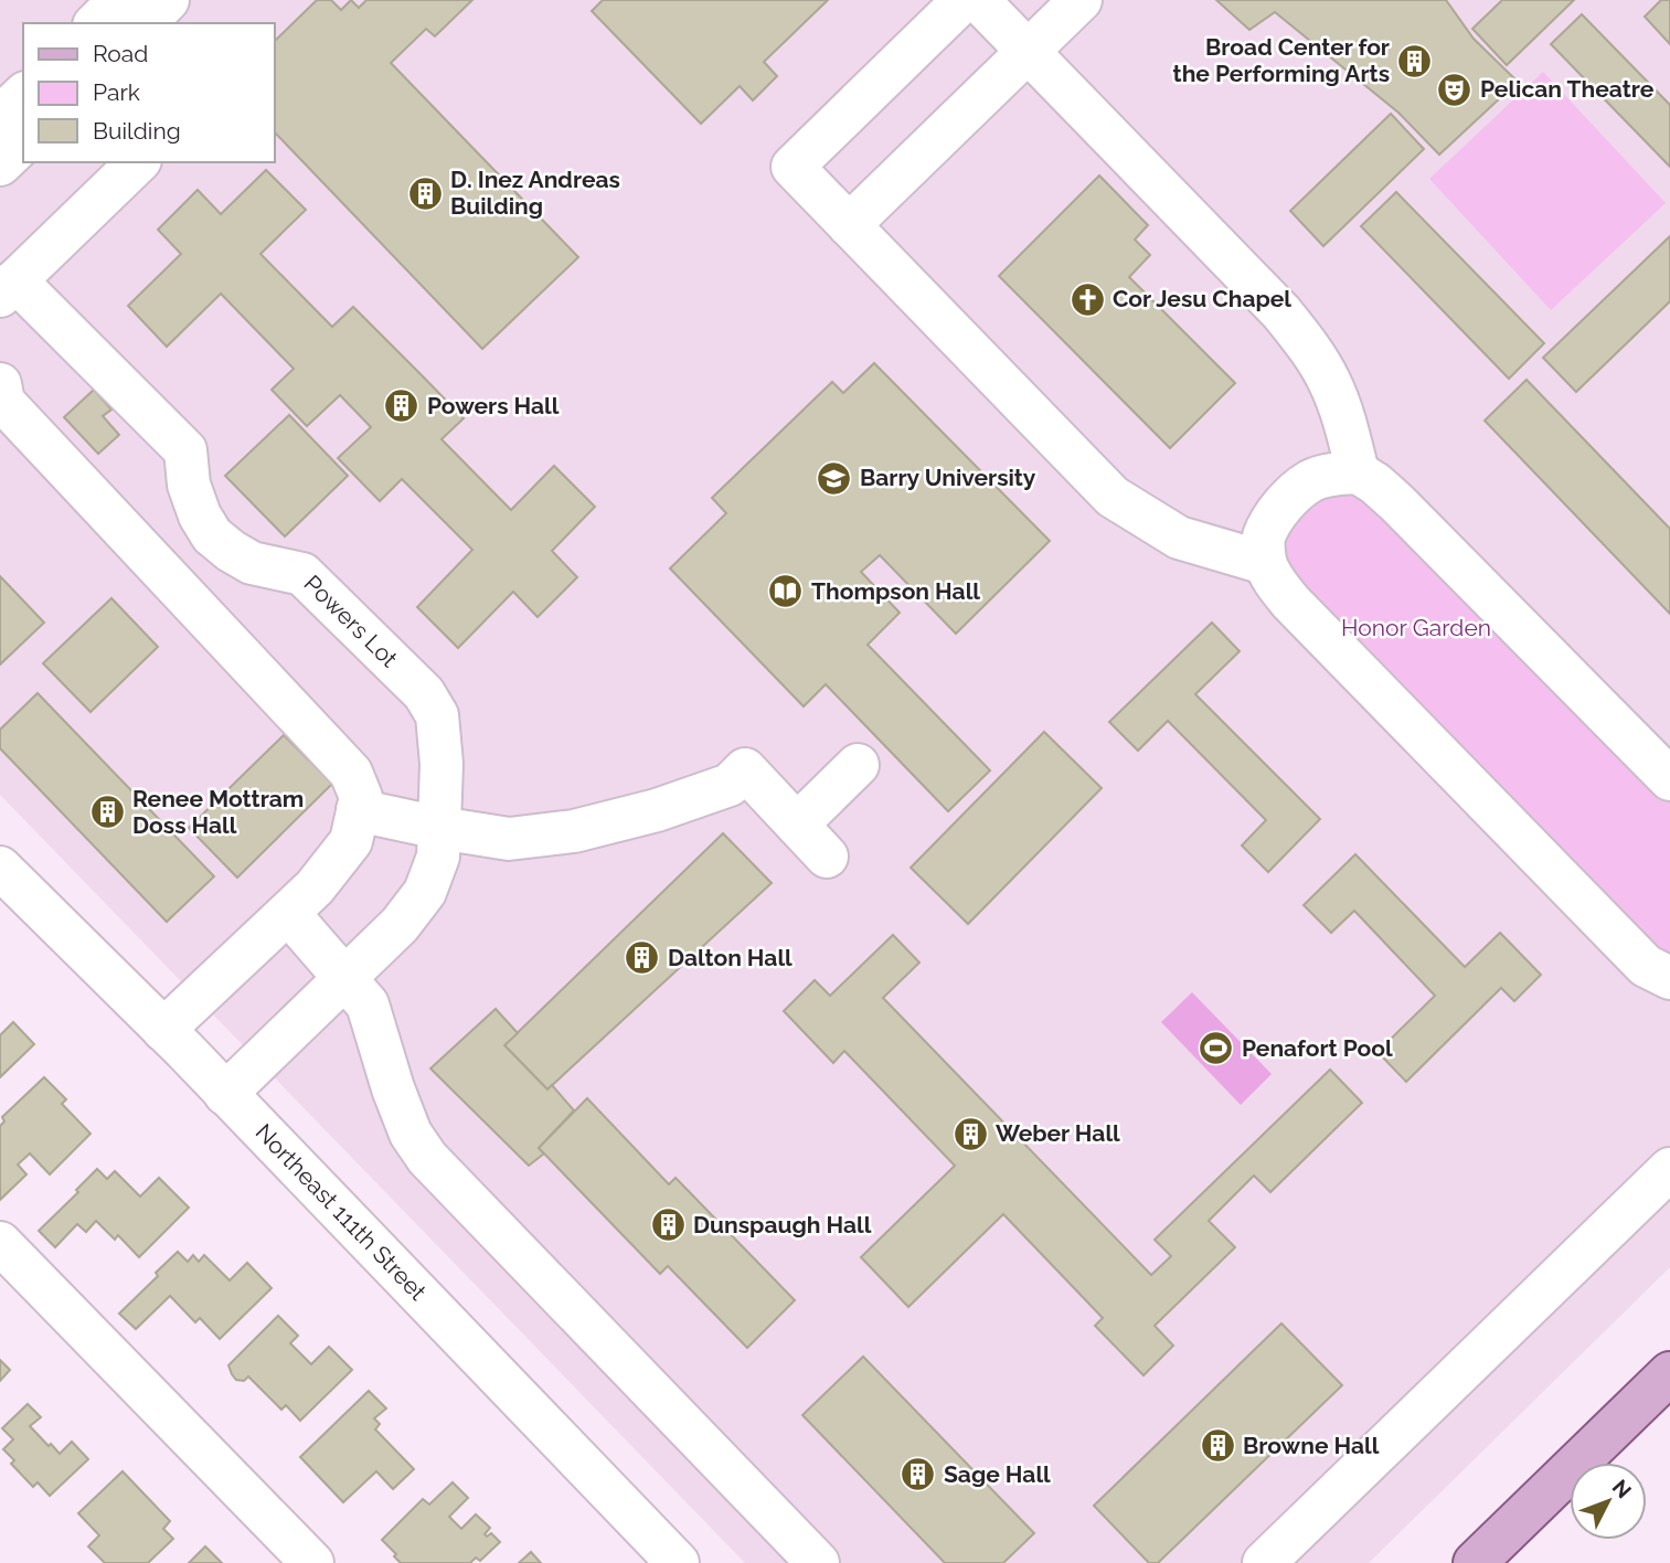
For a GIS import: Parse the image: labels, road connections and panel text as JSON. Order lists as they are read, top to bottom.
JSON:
{
  "streets": {
    "street": ["Powers Lot", "Northeast 111th Street"]
  },
  "crossings": [
    ["Powers Lot", "Northeast 111th Street"]
  ],
  "parks": ["Honor Garden"],
  "places": {
    "building": [
      "Broad Center for the Performing Arts",
      "D. Inez Andreas Building",
      "Powers Hall",
      "Renee Mottram Doss Hall",
      "Dalton Hall",
      "Weber Hall",
      "Dunspaugh Hall",
      "Browne Hall",
      "Sage Hall"
    ],
    "theatre": ["Pelican Theatre"],
    "church": ["Cor Jesu Chapel"],
    "school or university": ["Barry University"],
    "library": ["Thompson Hall"],
    "sports": ["Penafort Pool"]
  },
  "legend": ["Road", "Park", "Building"],
  "north": "top right"
}
